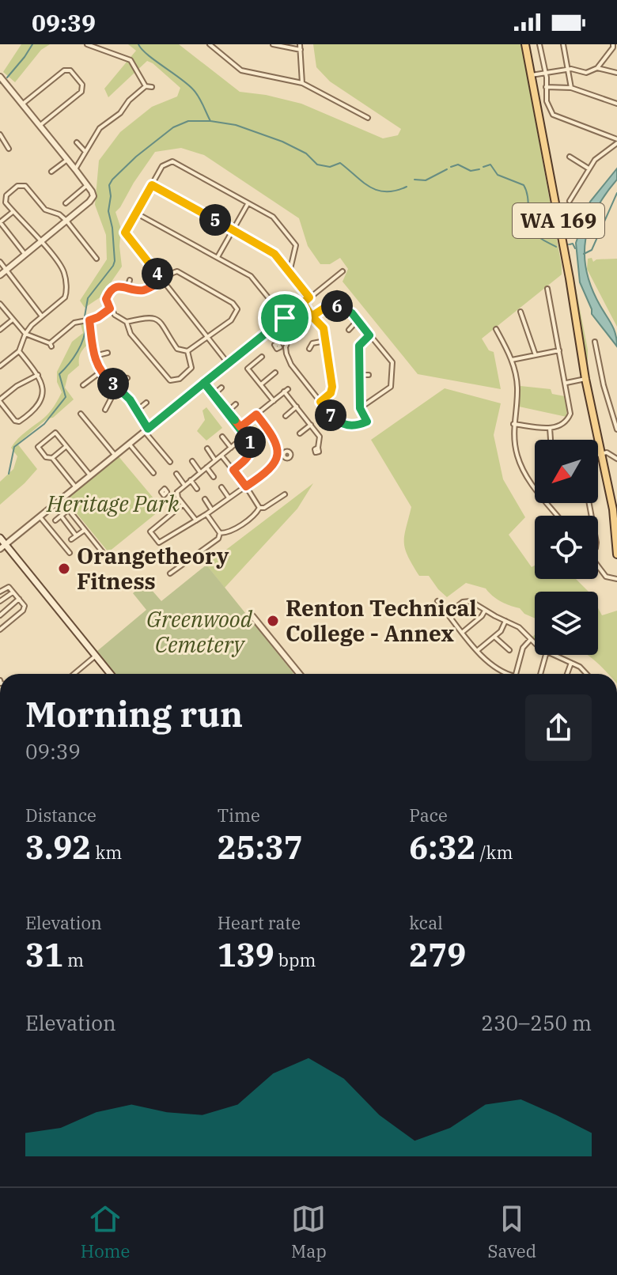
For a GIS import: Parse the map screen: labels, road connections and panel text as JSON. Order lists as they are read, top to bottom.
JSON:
{
  "streets": {
    "main road": ["WA 169"]
  },
  "parks": ["Heritage Park", "Greenwood Cemetery"],
  "places": ["Orangetheory Fitness", "Renton Technical College - Annex"],
  "north": "bottom left",
  "page": {
    "status": "09:39",
    "pins": [
      "5",
      "4",
      "6",
      "3",
      "7",
      "1"
    ],
    "heading": ["Morning run", "09:39"],
    "stats": [
      ["Distance", "3.92 km"],
      ["Time", "25:37"],
      ["Pace", "6:32 /km"],
      ["Elevation", "31 m"],
      ["Heart rate", "139 bpm"],
      ["kcal", "279"]
    ],
    "chart": ["Elevation", "230–250 m"],
    "tabs": ["Home", "Map", "Saved"]
  }
}
